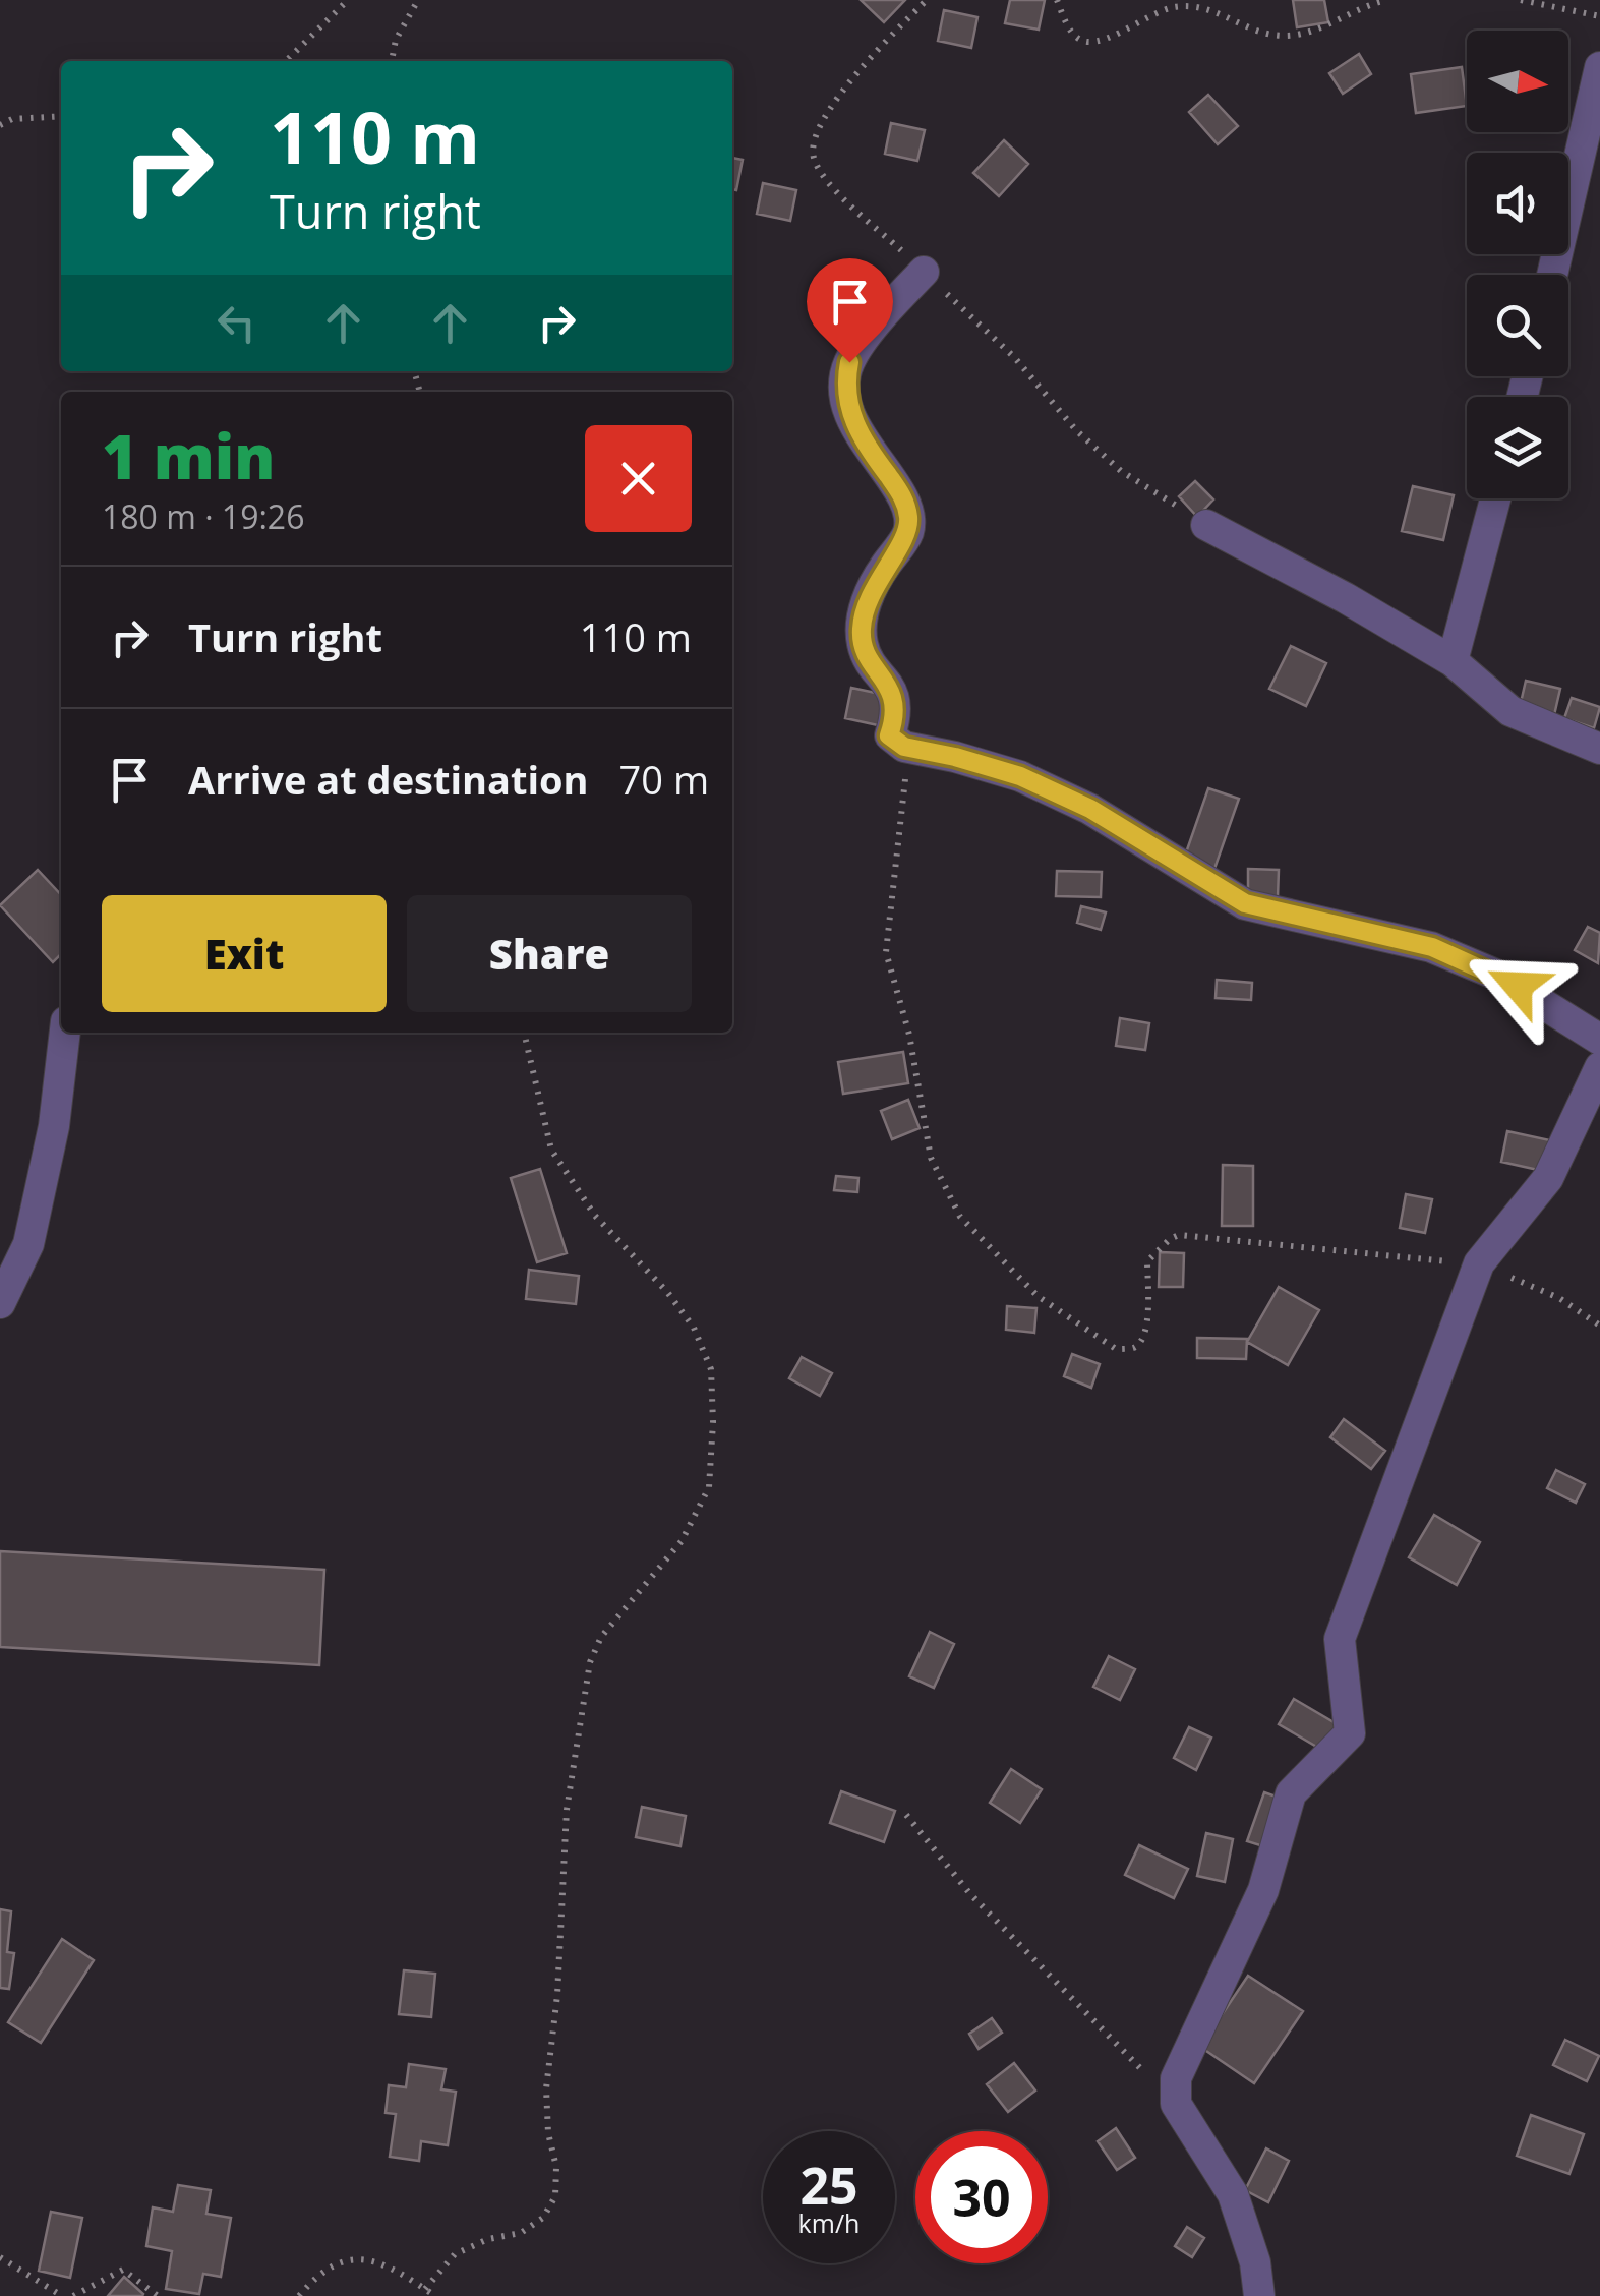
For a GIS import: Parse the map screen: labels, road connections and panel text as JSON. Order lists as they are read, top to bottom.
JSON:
{
  "north": "right",
  "page": {
    "turn": ["110 m", "Turn right"],
    "heading": ["1 min", "180 m · 19:26"],
    "list": [
      {
        "name": "Turn right",
        "value": "110 m"
      },
      {
        "name": "Arrive at destination",
        "value": "70 m"
      }
    ],
    "buttons": ["Exit", "Share"],
    "speed": "25 km/h",
    "limit": "30"
  }
}
